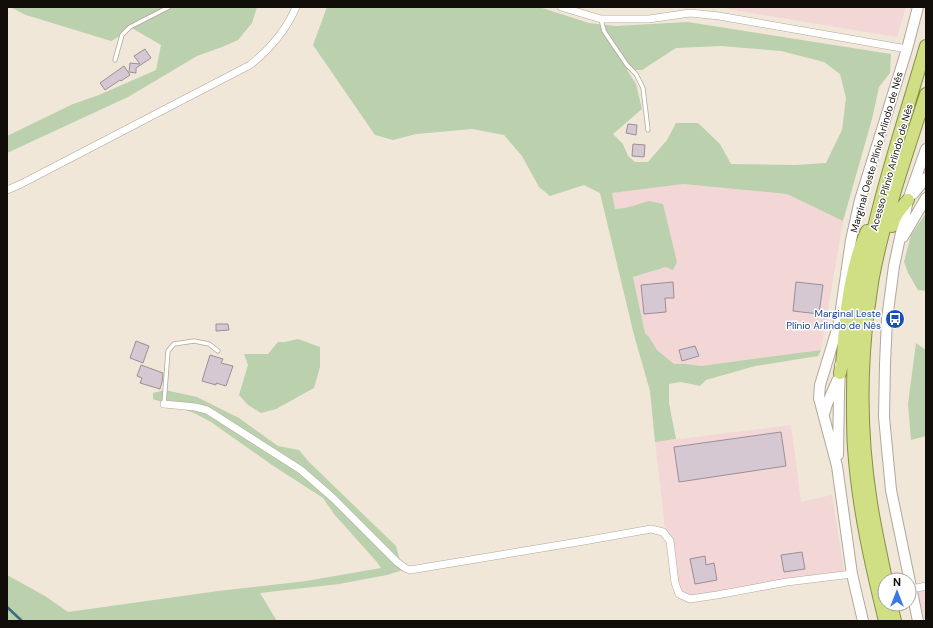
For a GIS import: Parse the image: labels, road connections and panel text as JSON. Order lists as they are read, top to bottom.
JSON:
{
  "streets": {
    "highway": ["Acesso Plínio Arlindo de Nês"],
    "main road": ["Marginal Oeste Plínio Arlindo de Nês"]
  },
  "places": {
    "bus stop": ["Marginal Leste Plínio Arlindo de Nês"]
  },
  "north": "top"
}
